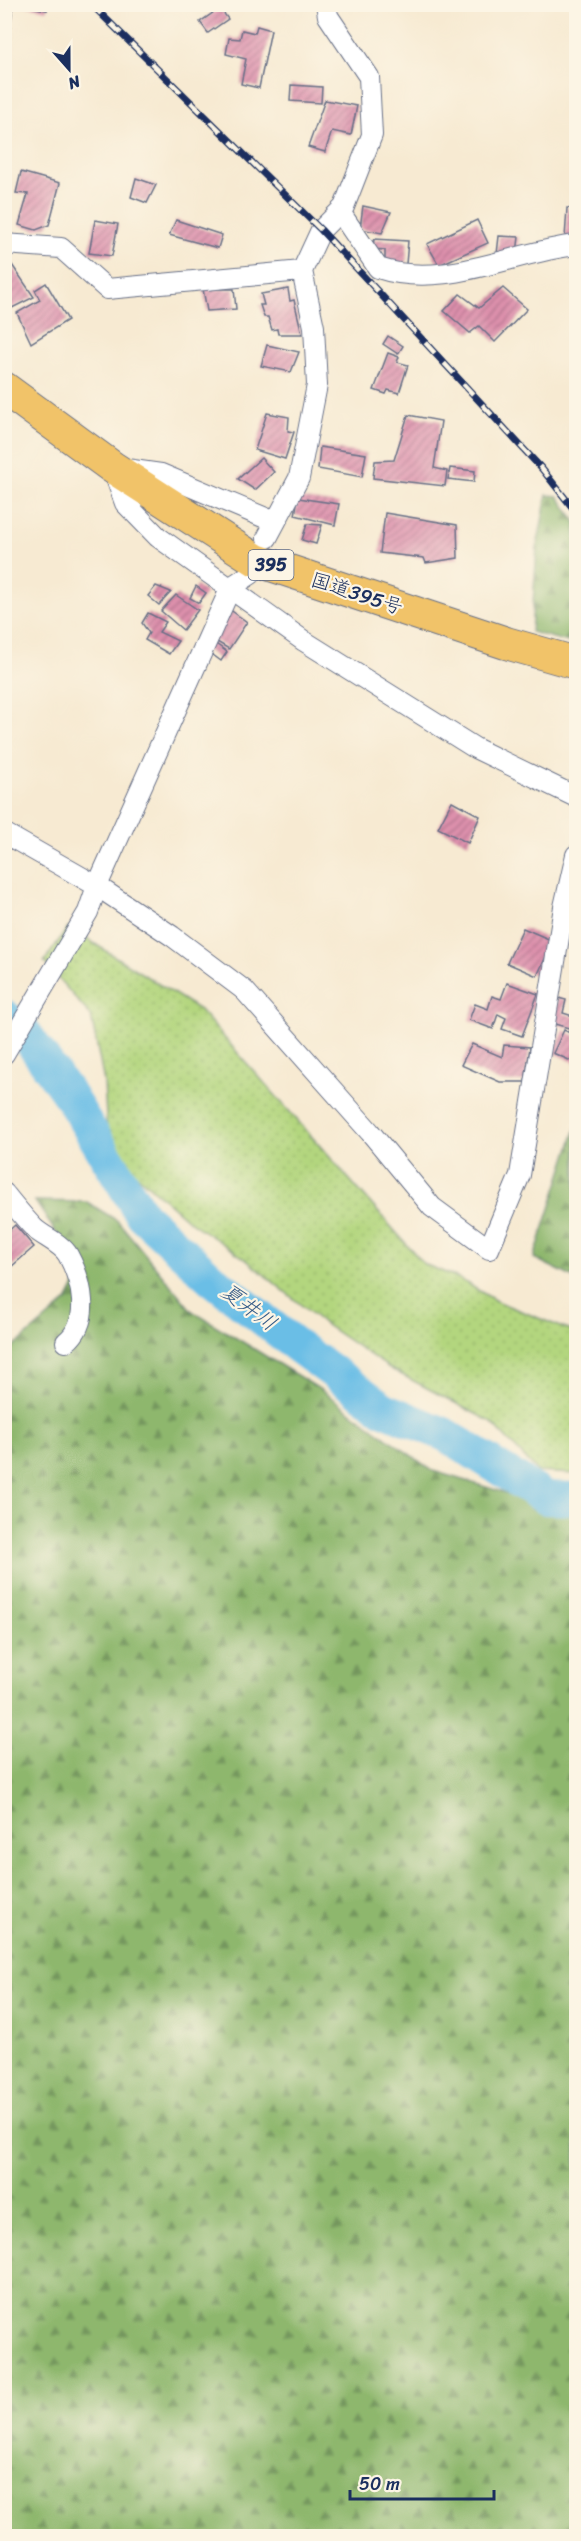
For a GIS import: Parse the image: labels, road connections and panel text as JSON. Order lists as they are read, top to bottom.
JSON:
{
  "streets": {
    "highway": ["395", "国道395号"]
  },
  "water": ["夏井川"],
  "scale_bar": "50 m",
  "north": "bottom"
}
